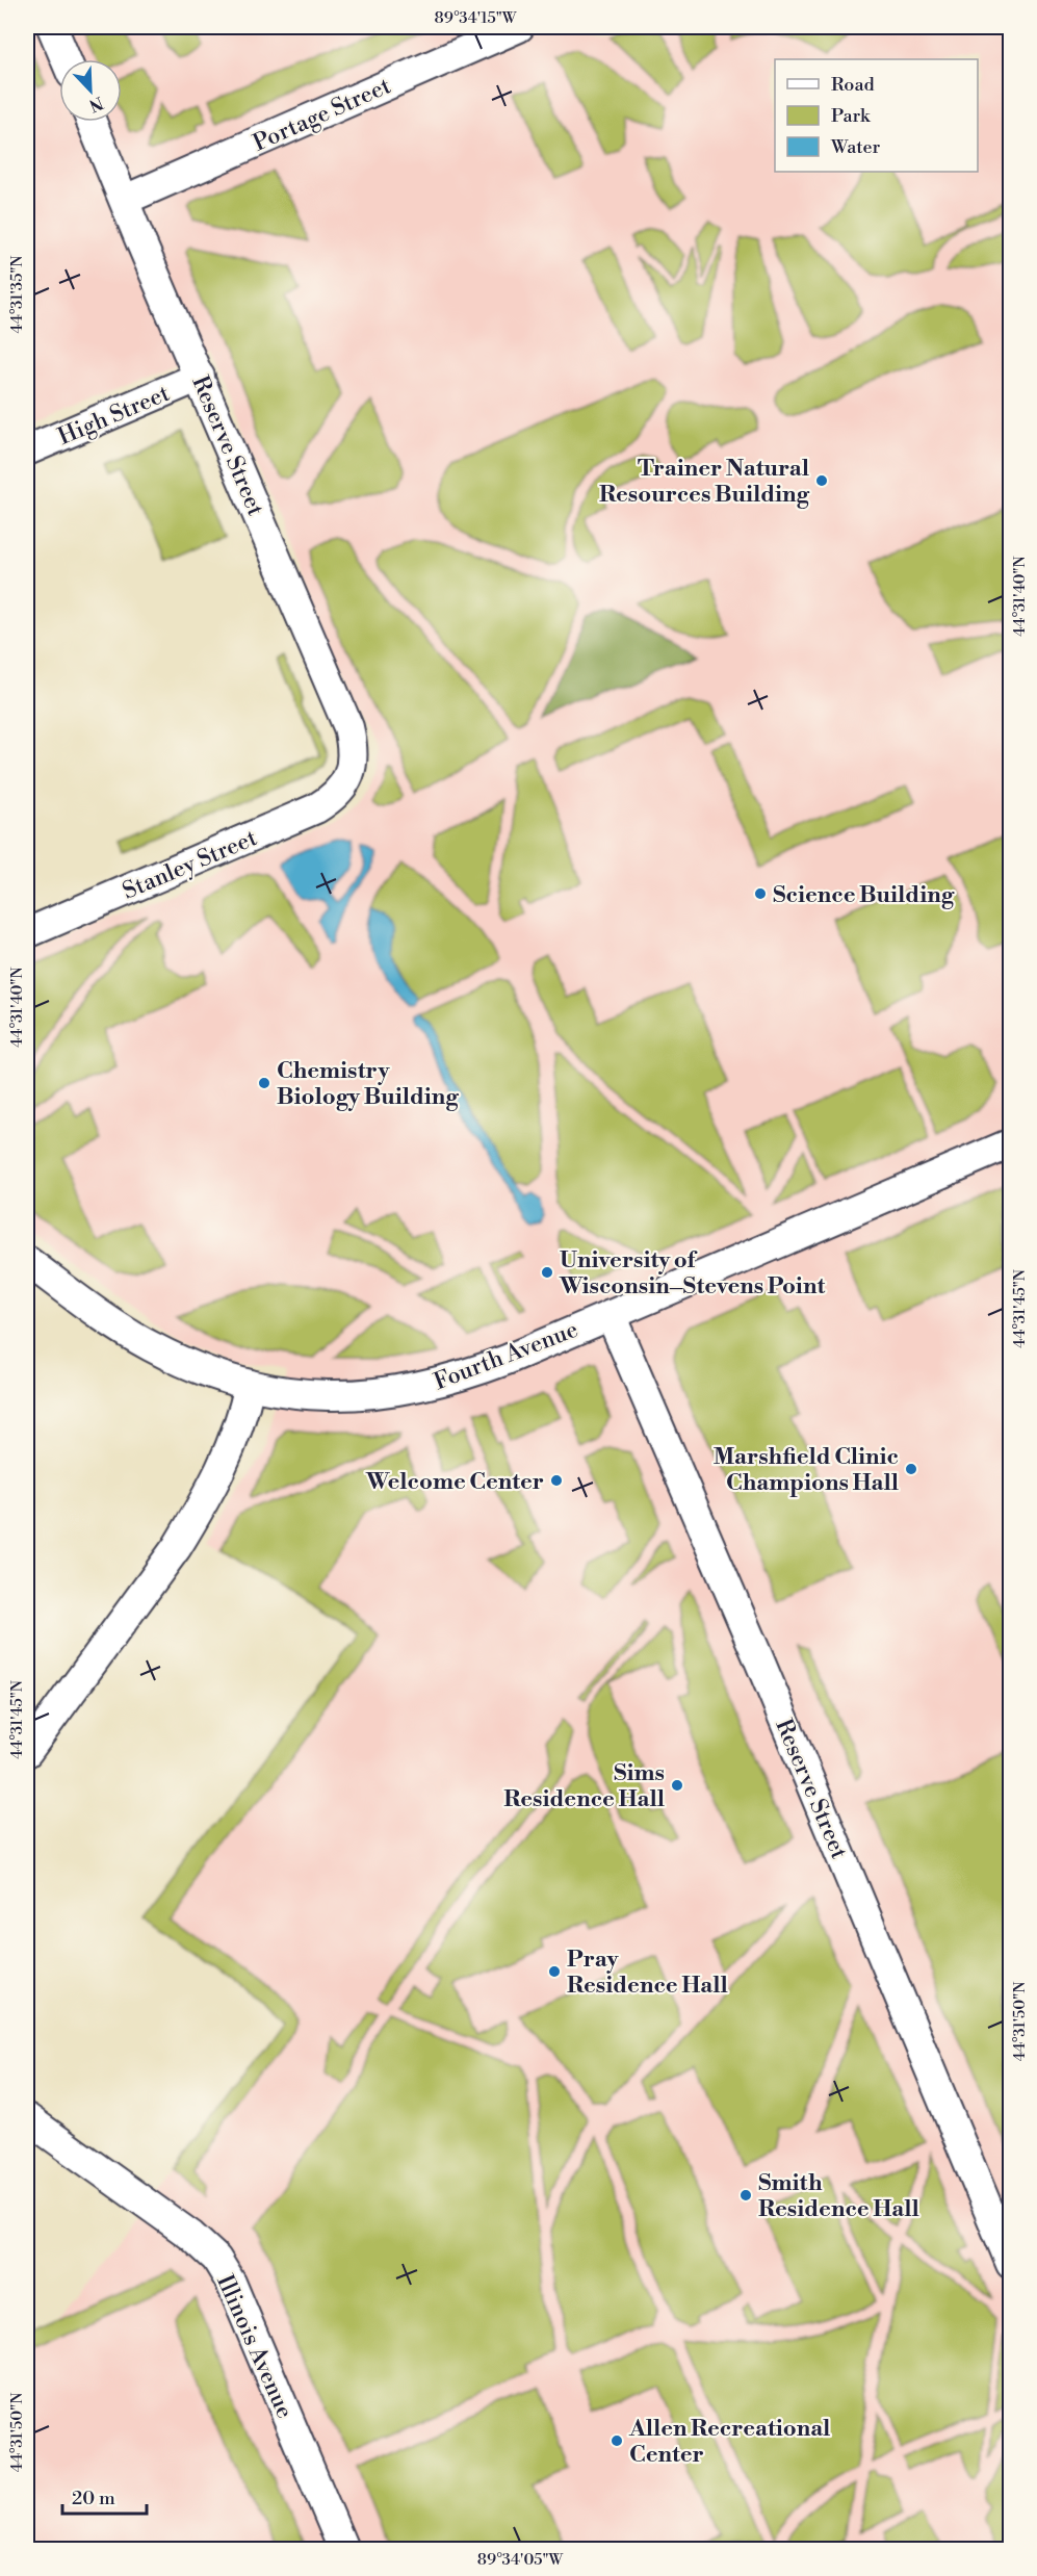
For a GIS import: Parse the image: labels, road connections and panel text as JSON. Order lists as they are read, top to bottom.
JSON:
{
  "streets": {
    "street": [
      "Portage Street",
      "High Street",
      "Reserve Street",
      "Stanley Street",
      "Fourth Avenue",
      "Illinois Avenue"
    ]
  },
  "crossings": [
    ["Portage Street", "Reserve Street"],
    ["High Street", "Reserve Street"],
    ["Reserve Street", "Stanley Street"],
    ["Reserve Street", "Fourth Avenue"]
  ],
  "places": [
    "Trainer Natural Resources Building",
    "Science Building",
    "Chemistry Biology Building",
    "University of Wisconsin–Stevens Point",
    "Marshfield Clinic Champions Hall",
    "Welcome Center",
    "Sims Residence Hall",
    "Pray Residence Hall",
    "Smith Residence Hall",
    "Allen Recreational Center"
  ],
  "legend": ["Road", "Park", "Water"],
  "scale_bar": "20 m",
  "north": "bottom right",
  "coordinates": [
    "89°34'15\"W",
    "44°31'35\"N",
    "44°31'40\"N",
    "44°31'45\"N",
    "44°31'50\"N",
    "89°34'05\"W"
  ]
}
